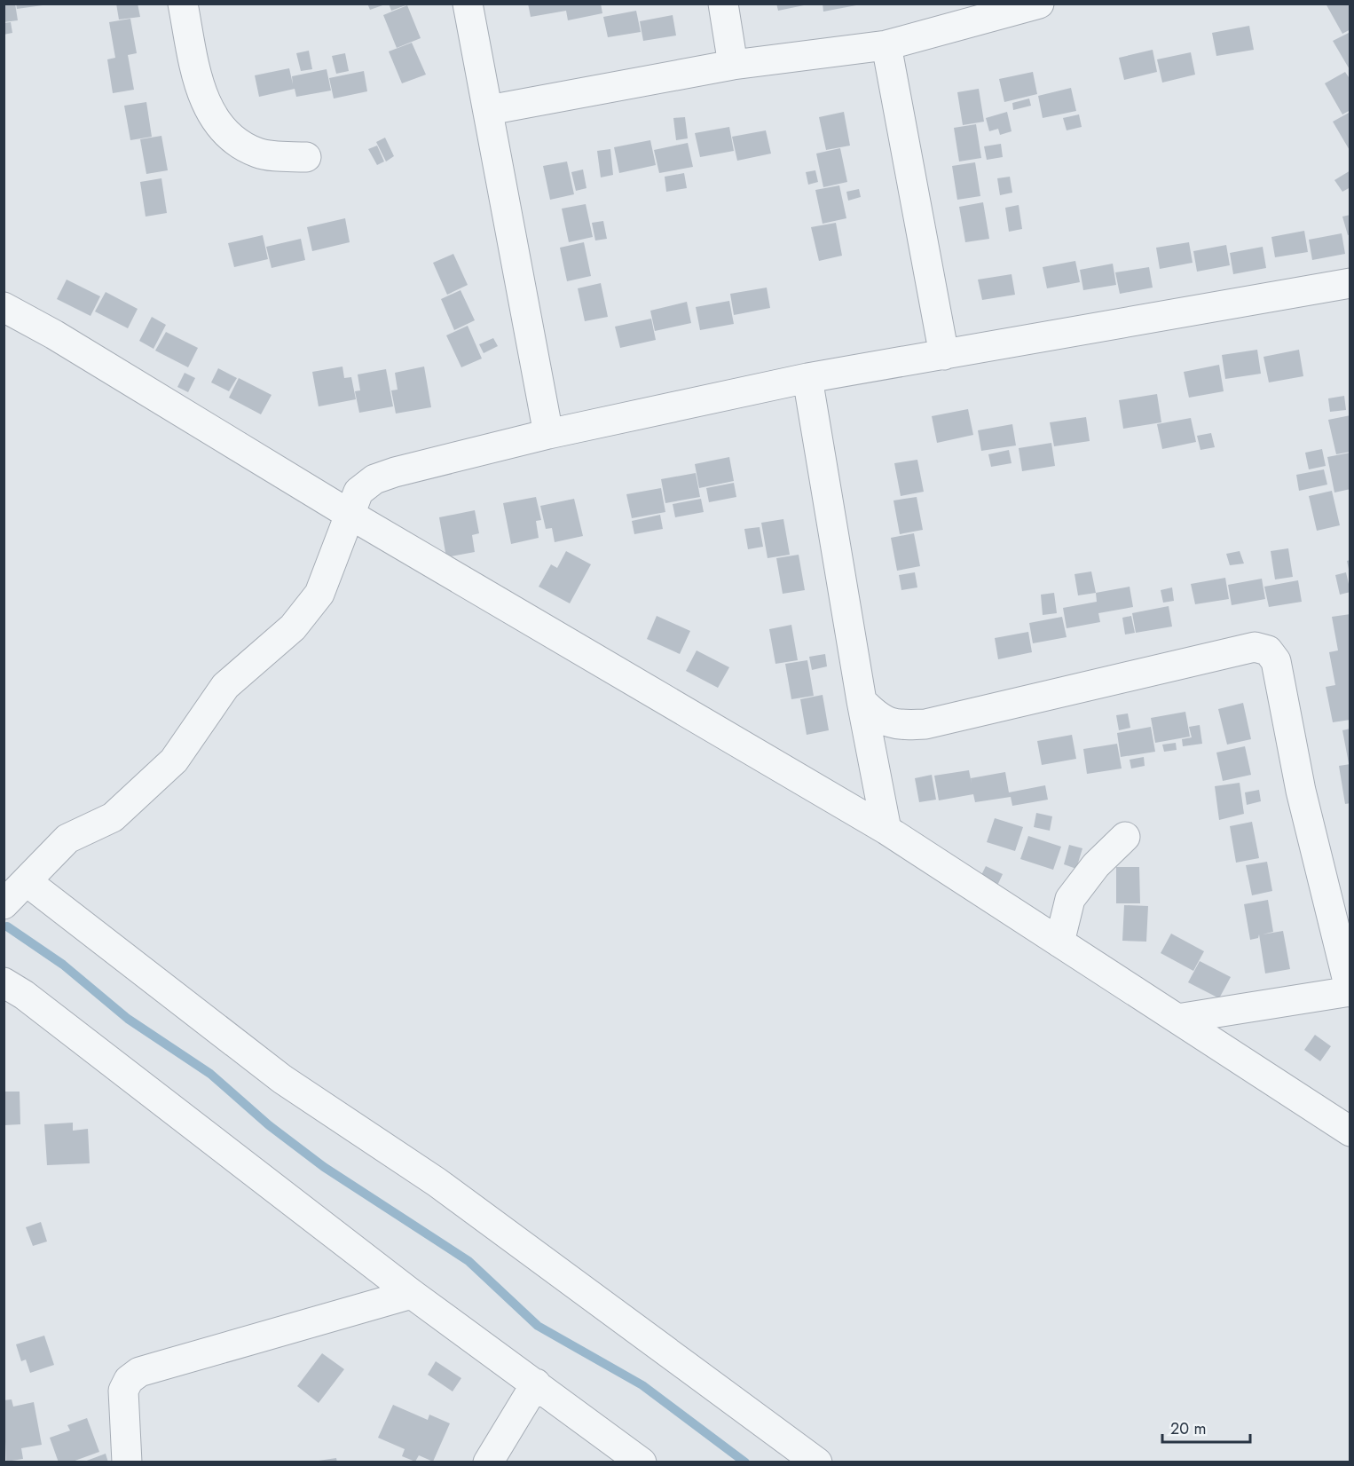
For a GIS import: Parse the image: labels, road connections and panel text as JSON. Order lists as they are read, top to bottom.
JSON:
{
  "scale_bar": "20 m"
}
